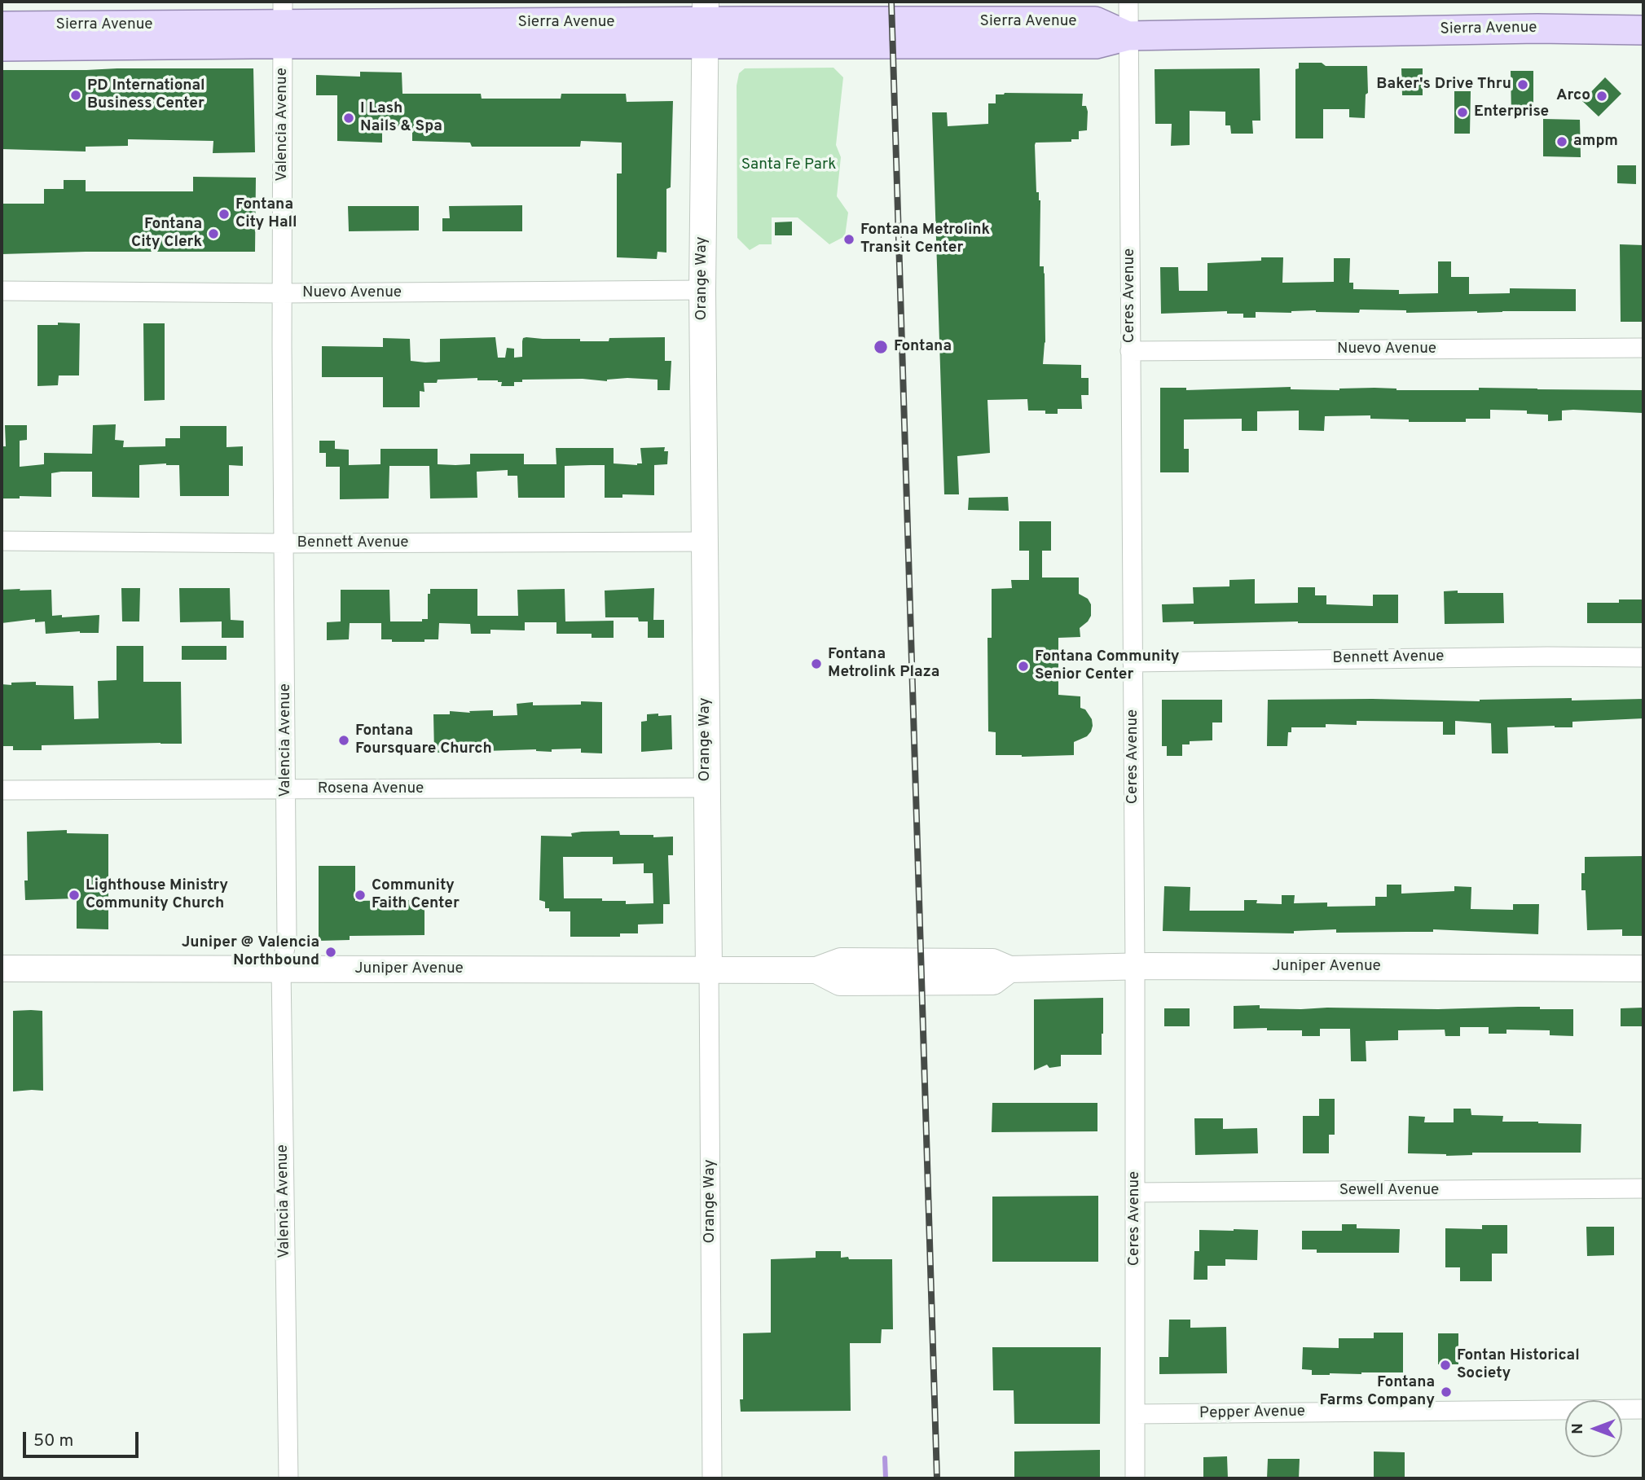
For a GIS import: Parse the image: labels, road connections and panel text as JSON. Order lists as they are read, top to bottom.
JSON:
{
  "streets": {
    "main road": ["Sierra Avenue"],
    "street": [
      "Valencia Avenue",
      "Orange Way",
      "Nuevo Avenue",
      "Ceres Avenue",
      "Bennett Avenue",
      "Rosena Avenue",
      "Juniper Avenue",
      "Sewell Avenue",
      "Pepper Avenue"
    ]
  },
  "crossings": [
    ["Sierra Avenue", "Valencia Avenue"],
    ["Sierra Avenue", "Orange Way"],
    ["Sierra Avenue", "Ceres Avenue"],
    ["Valencia Avenue", "Nuevo Avenue"],
    ["Valencia Avenue", "Bennett Avenue"],
    ["Valencia Avenue", "Rosena Avenue"],
    ["Valencia Avenue", "Juniper Avenue"],
    ["Orange Way", "Nuevo Avenue"],
    ["Orange Way", "Bennett Avenue"],
    ["Orange Way", "Rosena Avenue"],
    ["Orange Way", "Juniper Avenue"],
    ["Nuevo Avenue", "Ceres Avenue"],
    ["Ceres Avenue", "Bennett Avenue"],
    ["Ceres Avenue", "Juniper Avenue"],
    ["Ceres Avenue", "Sewell Avenue"],
    ["Ceres Avenue", "Pepper Avenue"]
  ],
  "parks": ["Santa Fe Park"],
  "places": [
    "Baker's Drive Thru",
    "PD International Business Center",
    "Arco",
    "Enterprise",
    "I Lash Nails & Spa",
    "ampm",
    "Fontana City Hall",
    "Fontana City Clerk",
    "Fontana Metrolink Transit Center",
    "Fontana",
    "Fontana Metrolink Plaza",
    "Fontana Community Senior Center",
    "Fontana Foursquare Church",
    "Lighthouse Ministry Community Church",
    "Community Faith Center",
    "Juniper @ Valencia Northbound",
    "Fontan Historical Society",
    "Fontana Farms Company"
  ],
  "scale_bar": "50 m",
  "north": "left"
}
